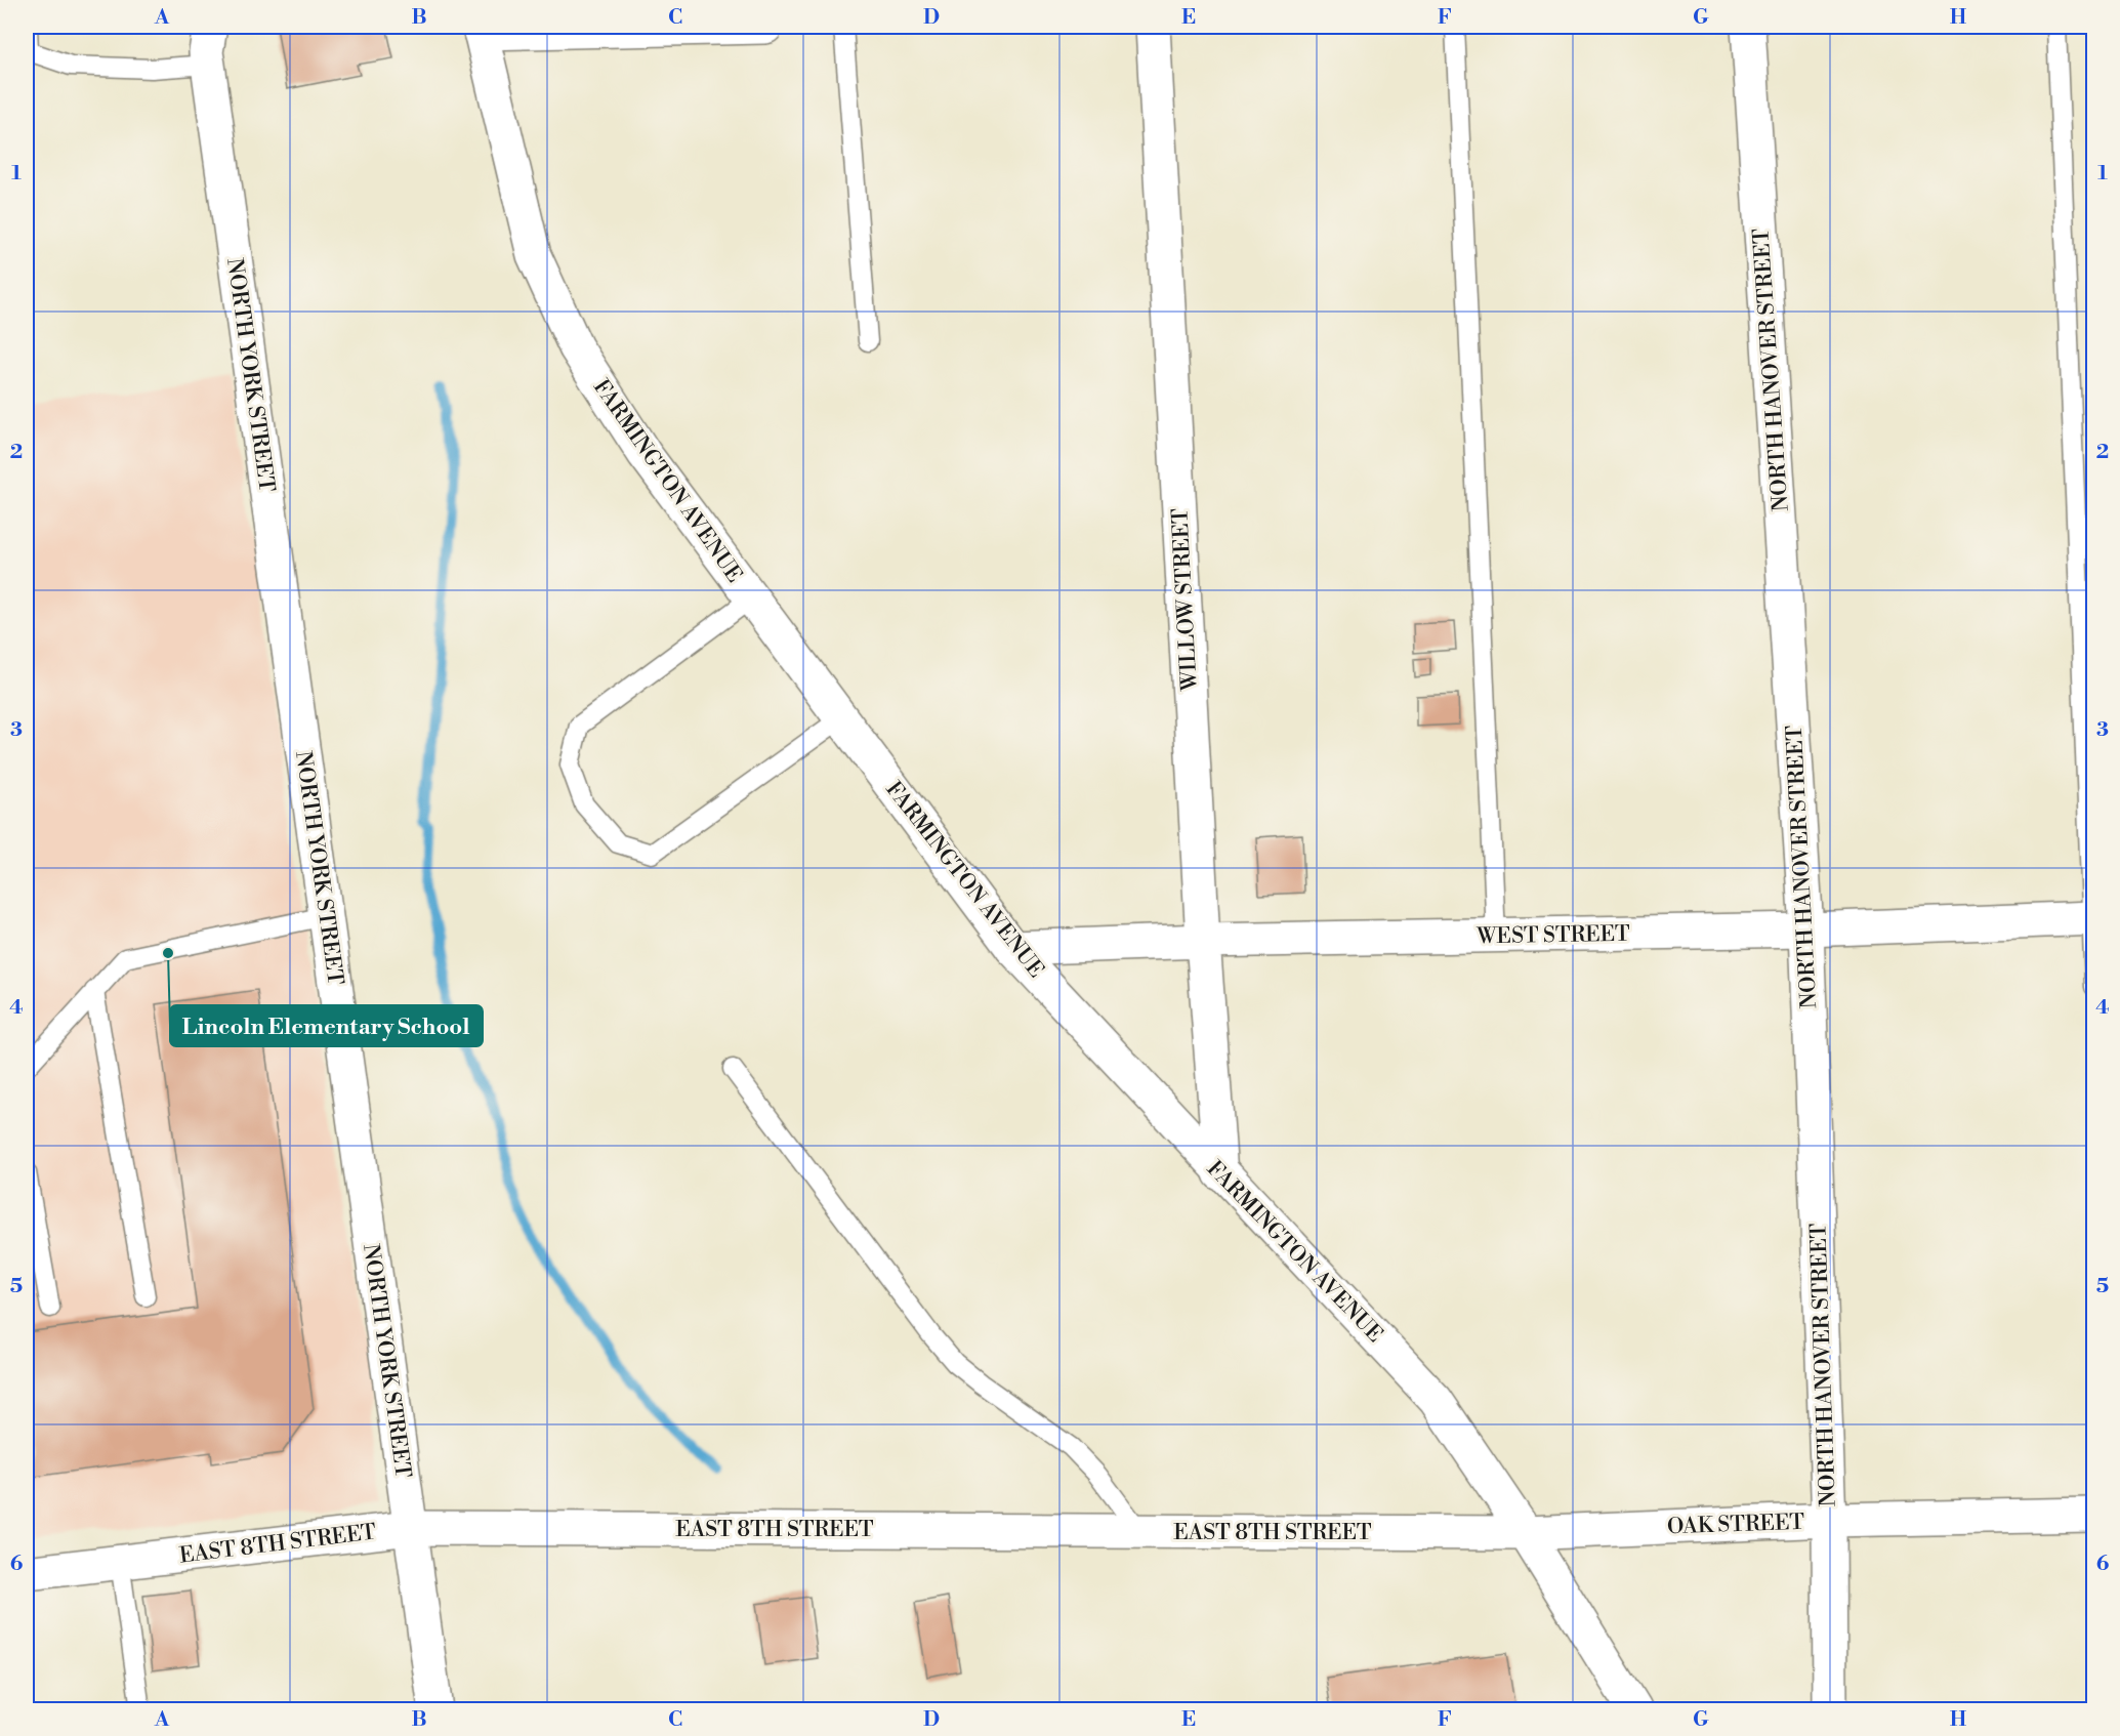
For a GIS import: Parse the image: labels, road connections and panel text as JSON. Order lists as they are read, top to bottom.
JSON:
{
  "streets": {
    "street": [
      "NORTH HANOVER STREET",
      "NORTH YORK STREET",
      "FARMINGTON AVENUE",
      "WILLOW STREET",
      "WEST STREET",
      "OAK STREET",
      "EAST 8TH STREET"
    ]
  },
  "crossings": [
    ["NORTH HANOVER STREET", "WEST STREET"],
    ["NORTH HANOVER STREET", "OAK STREET"],
    ["NORTH YORK STREET", "EAST 8TH STREET"],
    ["FARMINGTON AVENUE", "WILLOW STREET"],
    ["FARMINGTON AVENUE", "WEST STREET"],
    ["FARMINGTON AVENUE", "OAK STREET"],
    ["FARMINGTON AVENUE", "EAST 8TH STREET"],
    ["WILLOW STREET", "WEST STREET"],
    ["OAK STREET", "EAST 8TH STREET"]
  ],
  "places": ["Lincoln Elementary School"],
  "grid": {
    "columns": [
      "A",
      "B",
      "C",
      "D",
      "E",
      "F",
      "G",
      "H"
    ],
    "rows": [
      "1",
      "2",
      "3",
      "4",
      "5",
      "6"
    ]
  }
}
